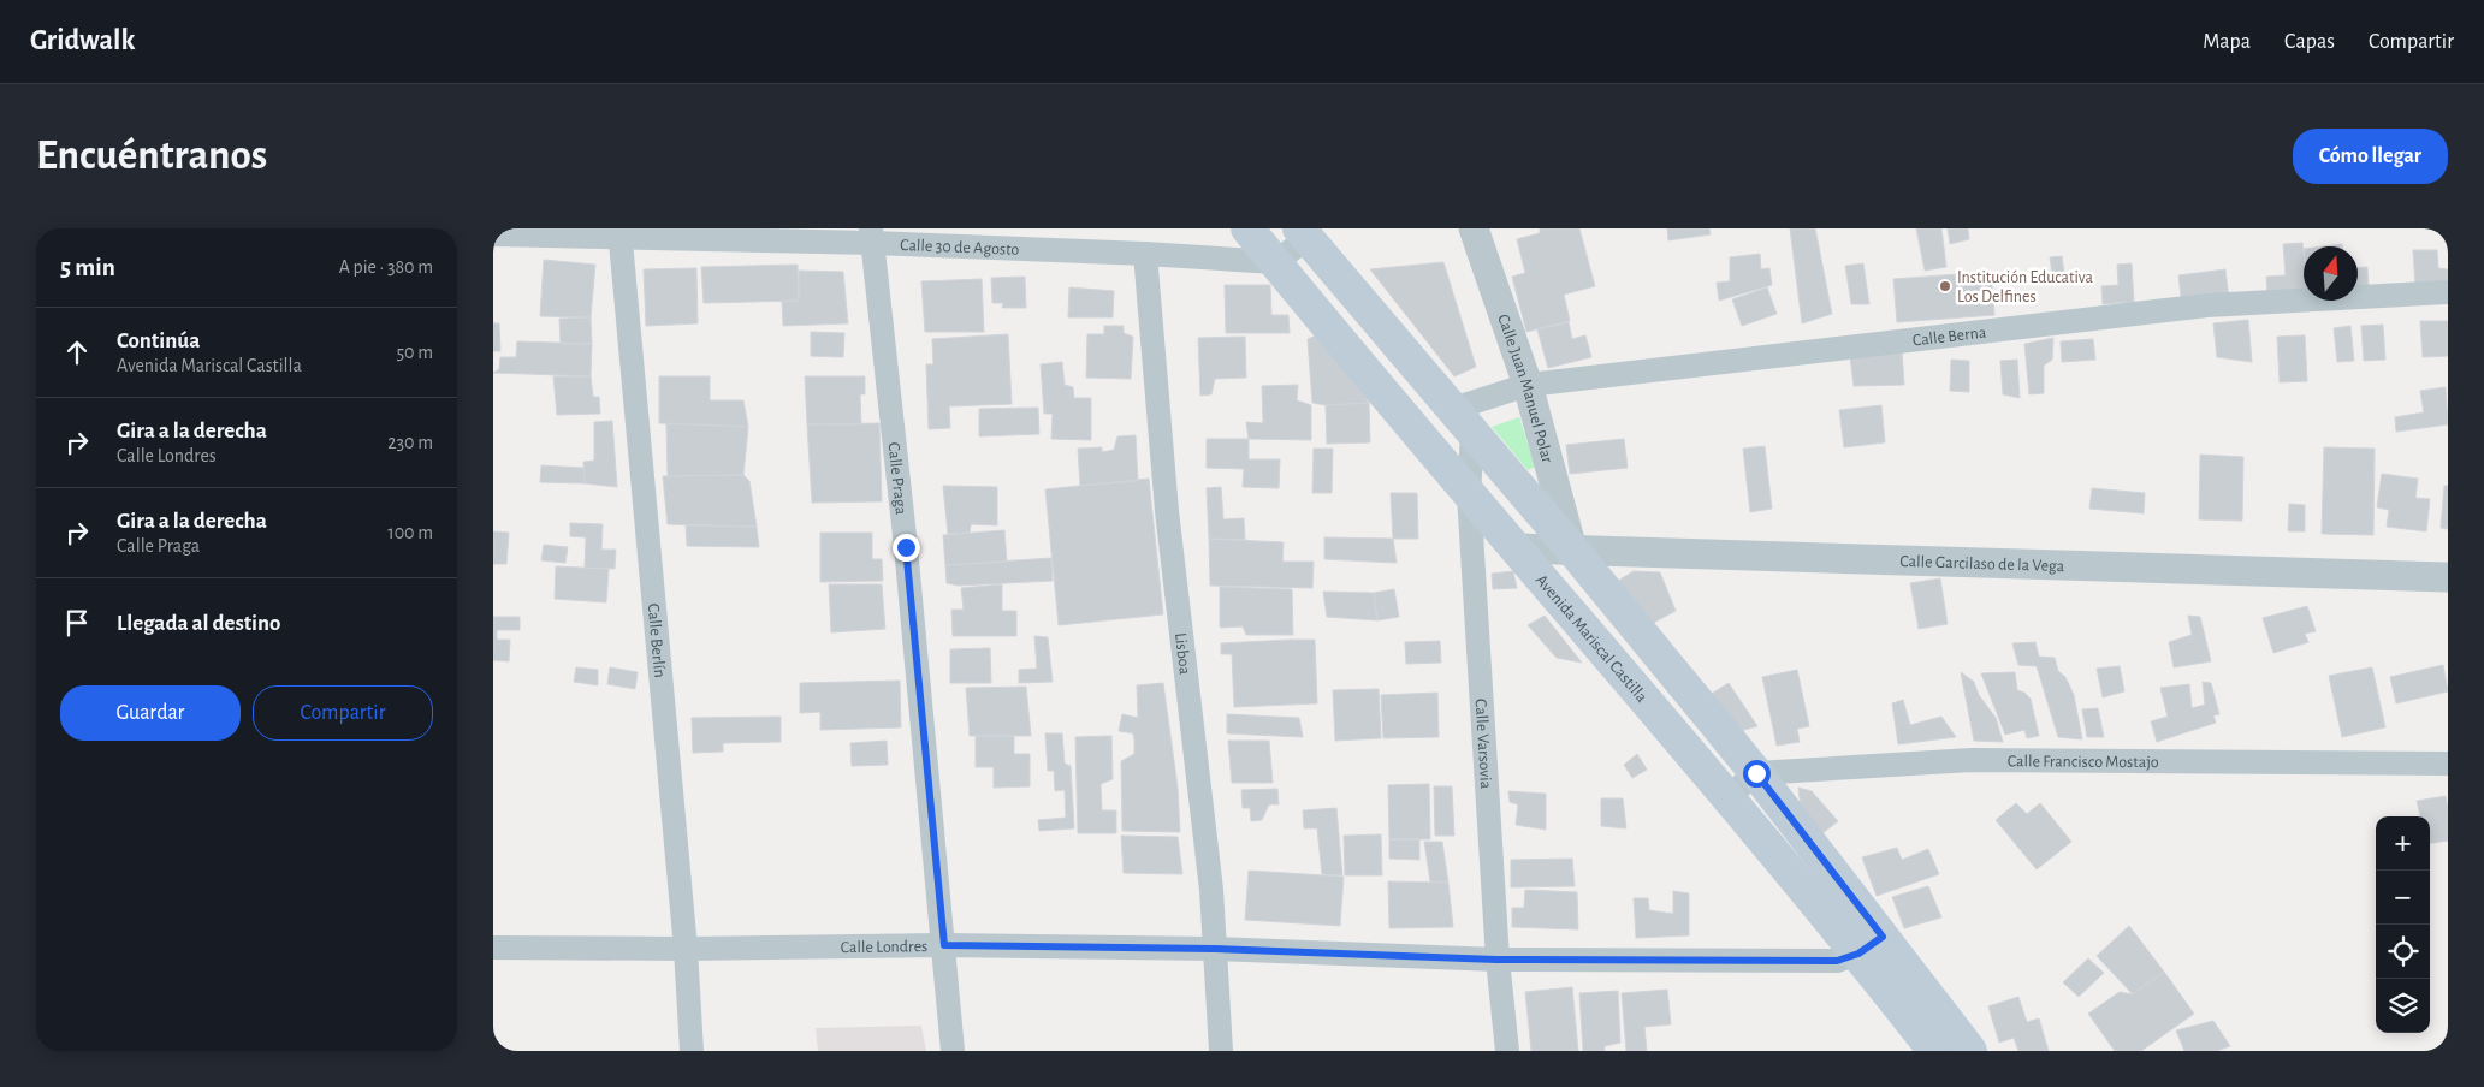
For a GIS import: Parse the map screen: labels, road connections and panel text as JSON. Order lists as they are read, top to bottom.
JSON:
{
  "streets": {
    "main road": ["Avenida Mariscal Castilla"],
    "street": [
      "Calle 30 de Agosto",
      "Calle Berna",
      "Calle Juan Manuel Polar",
      "Calle Praga",
      "Calle Garcilaso de la Vega",
      "Calle Berlín",
      "Lisboa",
      "Calle Varsovia",
      "Calle Francisco Mostajo",
      "Calle Londres"
    ]
  },
  "crossings": [
    ["Calle 30 de Agosto", "Calle Praga"],
    ["Calle 30 de Agosto", "Avenida Mariscal Castilla"],
    ["Calle 30 de Agosto", "Calle Berlín"],
    ["Calle 30 de Agosto", "Lisboa"],
    ["Calle Berna", "Calle Juan Manuel Polar"],
    ["Calle Berna", "Avenida Mariscal Castilla"],
    ["Calle Berna", "Calle Varsovia"],
    ["Calle Juan Manuel Polar", "Calle Garcilaso de la Vega"],
    ["Calle Juan Manuel Polar", "Avenida Mariscal Castilla"],
    ["Calle Praga", "Calle Londres"],
    ["Calle Garcilaso de la Vega", "Avenida Mariscal Castilla"],
    ["Avenida Mariscal Castilla", "Calle Varsovia"],
    ["Avenida Mariscal Castilla", "Calle Francisco Mostajo"],
    ["Avenida Mariscal Castilla", "Calle Londres"],
    ["Calle Berlín", "Calle Londres"],
    ["Lisboa", "Calle Londres"],
    ["Calle Varsovia", "Calle Londres"]
  ],
  "places": ["Institución Educativa Los Delfines"],
  "north": "top",
  "page": {
    "header": "Gridwalk",
    "nav": ["Mapa", "Capas", "Compartir"],
    "buttons": [
      "Cómo llegar",
      ["Guardar", "Compartir"]
    ],
    "title": "Encuéntranos",
    "heading": ["5 min", "A pie · 380 m"],
    "list": [
      ["Continúa", "Avenida Mariscal Castilla", "50 m"],
      ["Gira a la derecha", "Calle Londres", "230 m"],
      ["Gira a la derecha", "Calle Praga", "100 m"],
      "Llegada al destino"
    ],
    "map_buttons": ["+", "−"]
  }
}
